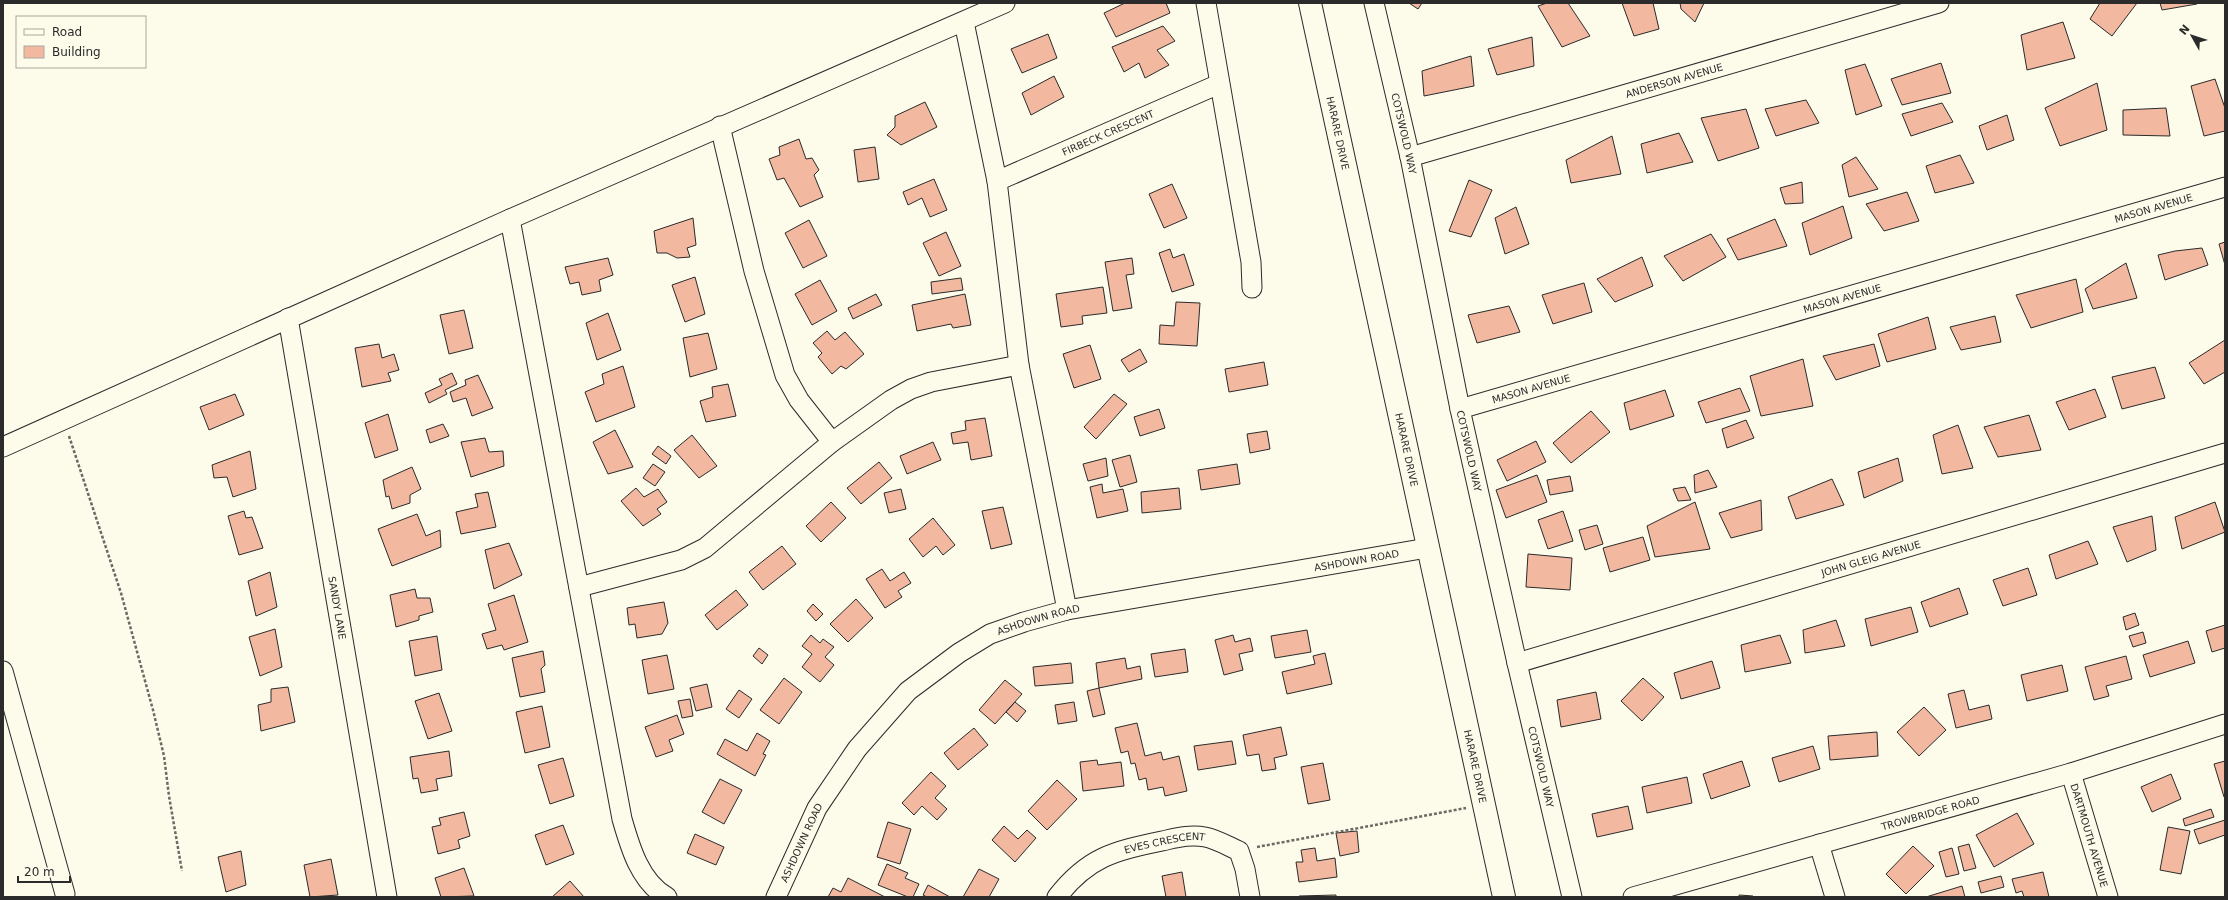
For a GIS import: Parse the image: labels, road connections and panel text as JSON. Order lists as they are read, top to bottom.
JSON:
{
  "streets": {
    "main road": ["HARARE DRIVE"],
    "street": [
      "ANDERSON AVENUE",
      "FIRBECK CRESCENT",
      "COTSWOLD WAY",
      "MASON AVENUE",
      "JOHN GLEIG AVENUE",
      "ASHDOWN ROAD",
      "SANDY LANE",
      "TROWBRIDGE ROAD",
      "DARTMOUTH AVENUE",
      "EVES CRESCENT"
    ]
  },
  "crossings": [
    ["ANDERSON AVENUE", "COTSWOLD WAY"],
    ["HARARE DRIVE", "ASHDOWN ROAD"],
    ["COTSWOLD WAY", "MASON AVENUE"],
    ["COTSWOLD WAY", "JOHN GLEIG AVENUE"],
    ["TROWBRIDGE ROAD", "DARTMOUTH AVENUE"]
  ],
  "legend": ["Road", "Building"],
  "scale_bar": "20 m",
  "north": "top left"
}
